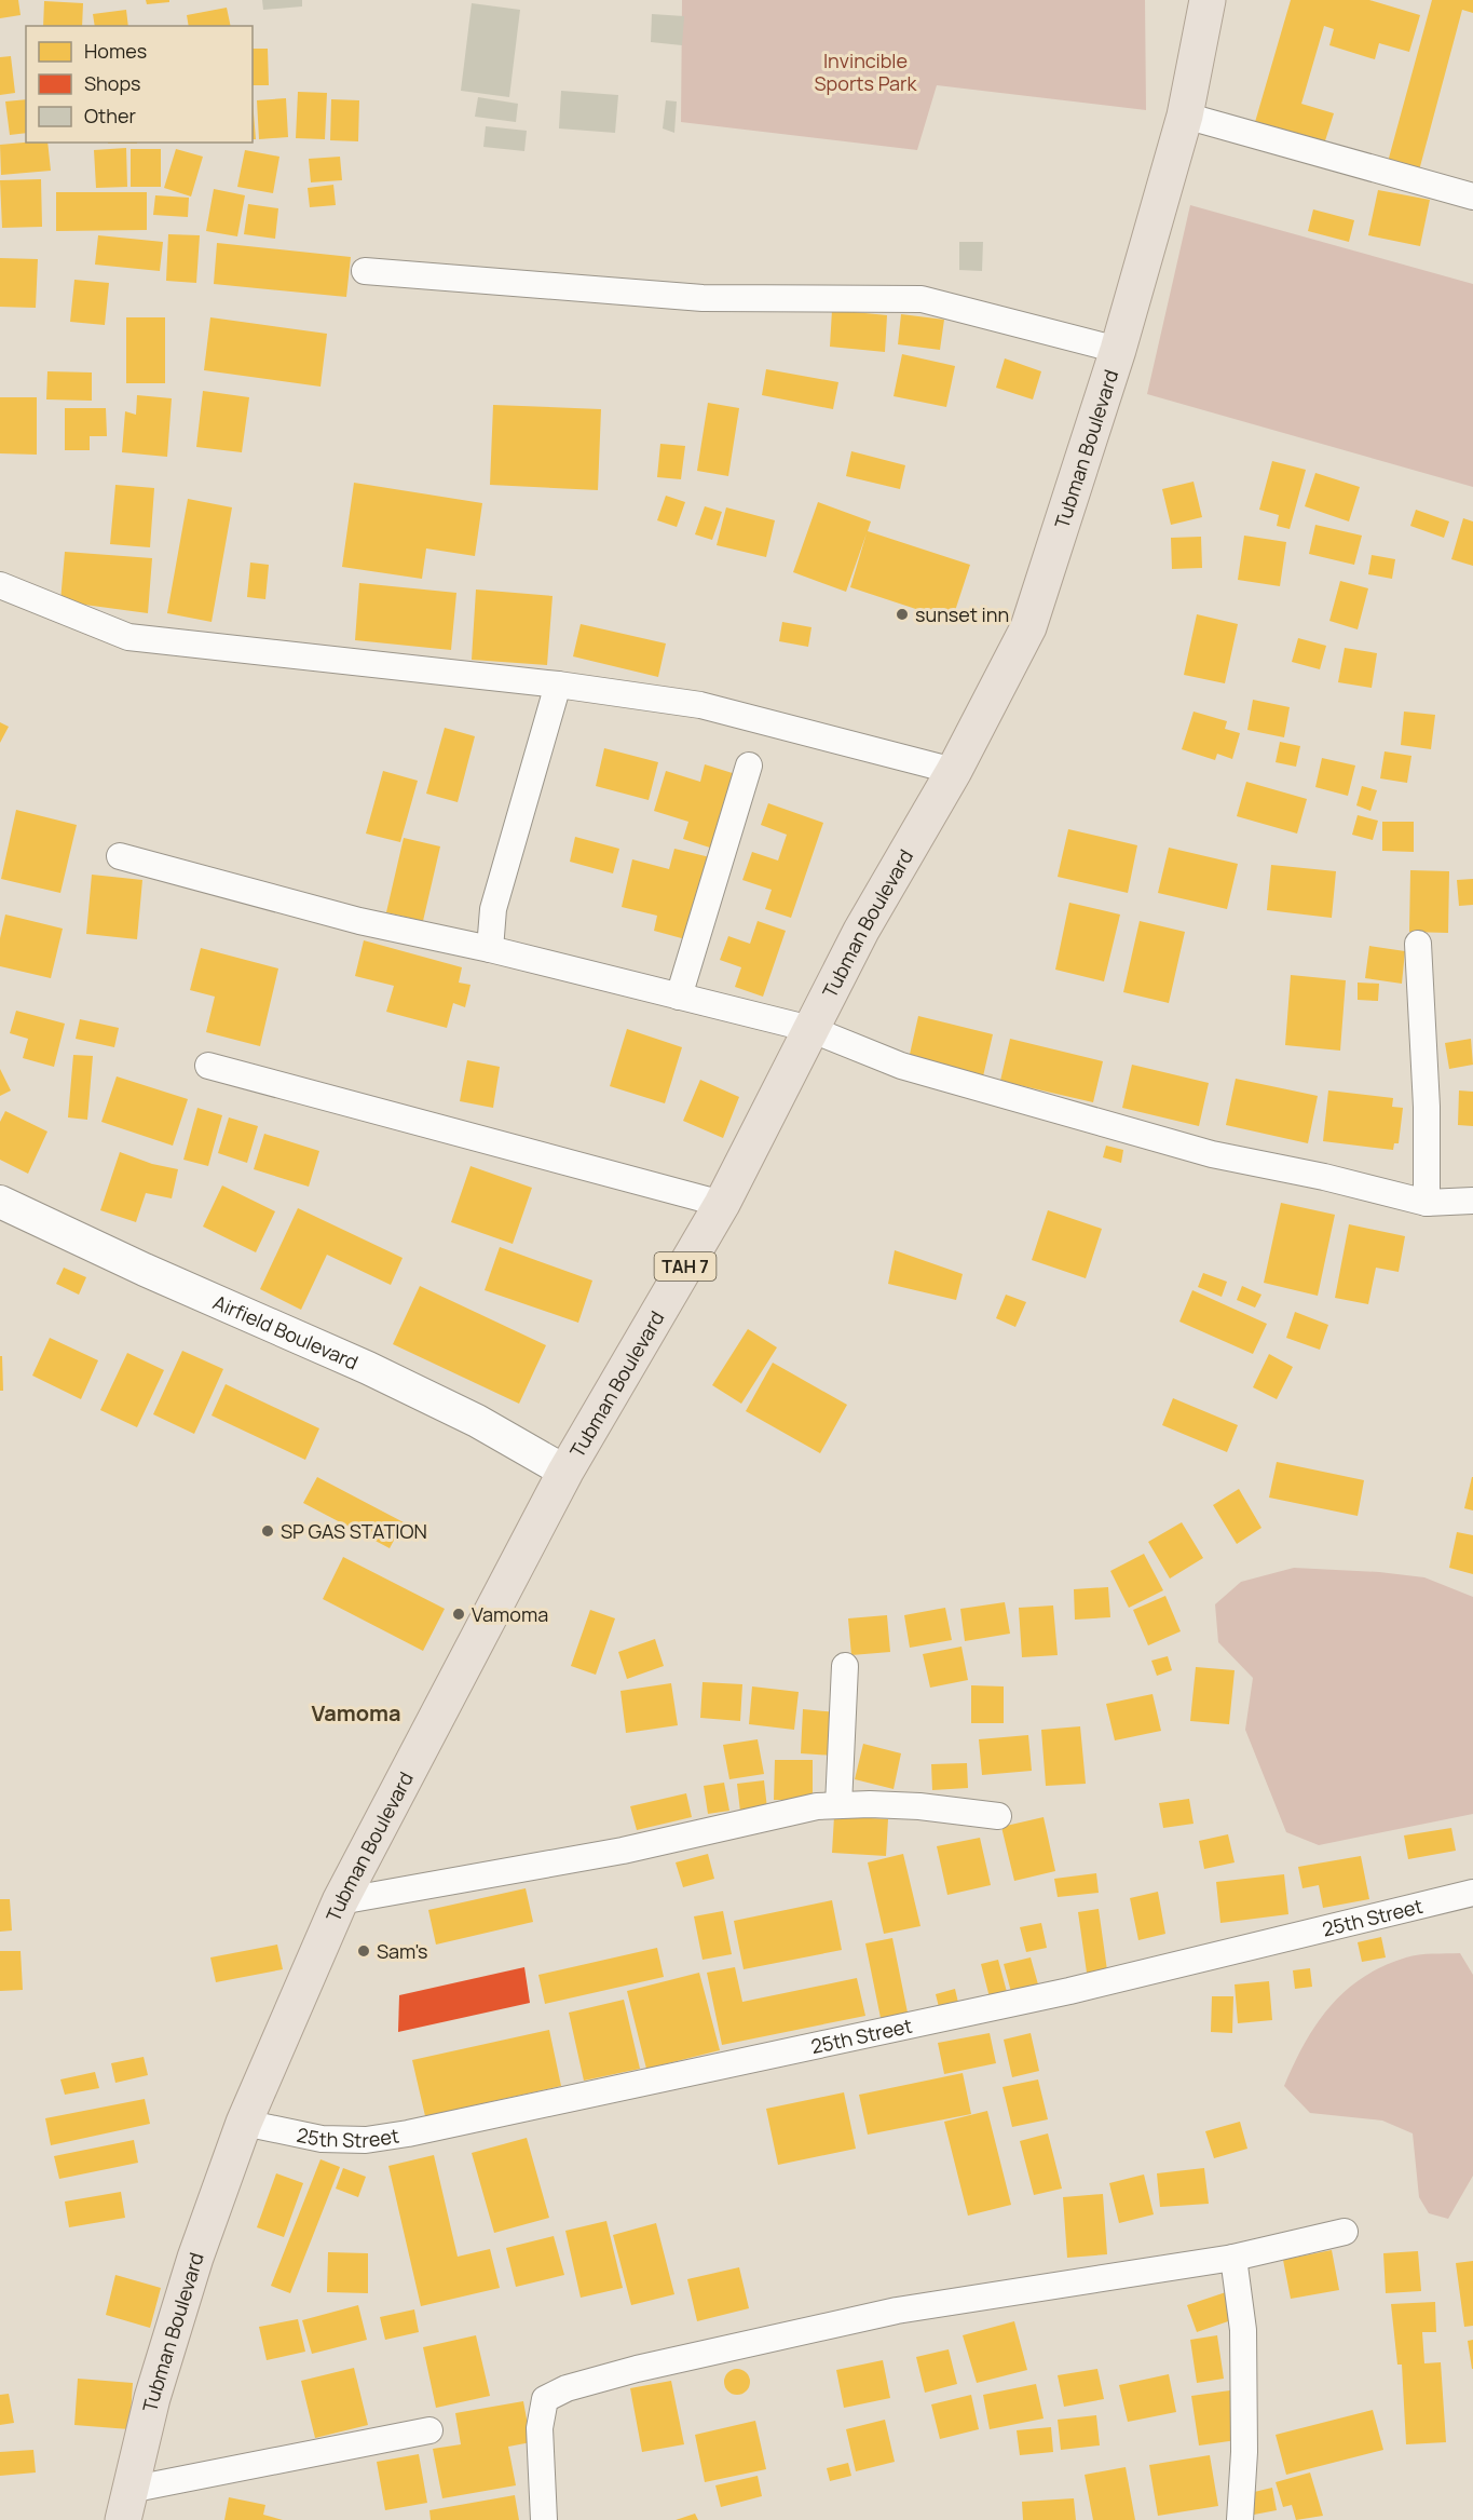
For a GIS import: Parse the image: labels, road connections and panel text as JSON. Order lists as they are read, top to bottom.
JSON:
{
  "streets": {
    "highway": ["Tubman Boulevard", "TAH 7"],
    "street": ["Airfield Boulevard", "25th Street"]
  },
  "crossings": [
    ["Tubman Boulevard", "Airfield Boulevard"],
    ["Tubman Boulevard", "25th Street"]
  ],
  "districts": ["Vamoma"],
  "parks": ["Invincible Sports Park"],
  "places": [
    "sunset inn",
    "SP GAS STATION",
    "Vamoma",
    "Sam's"
  ],
  "legend": ["Homes", "Shops", "Other"]
}
